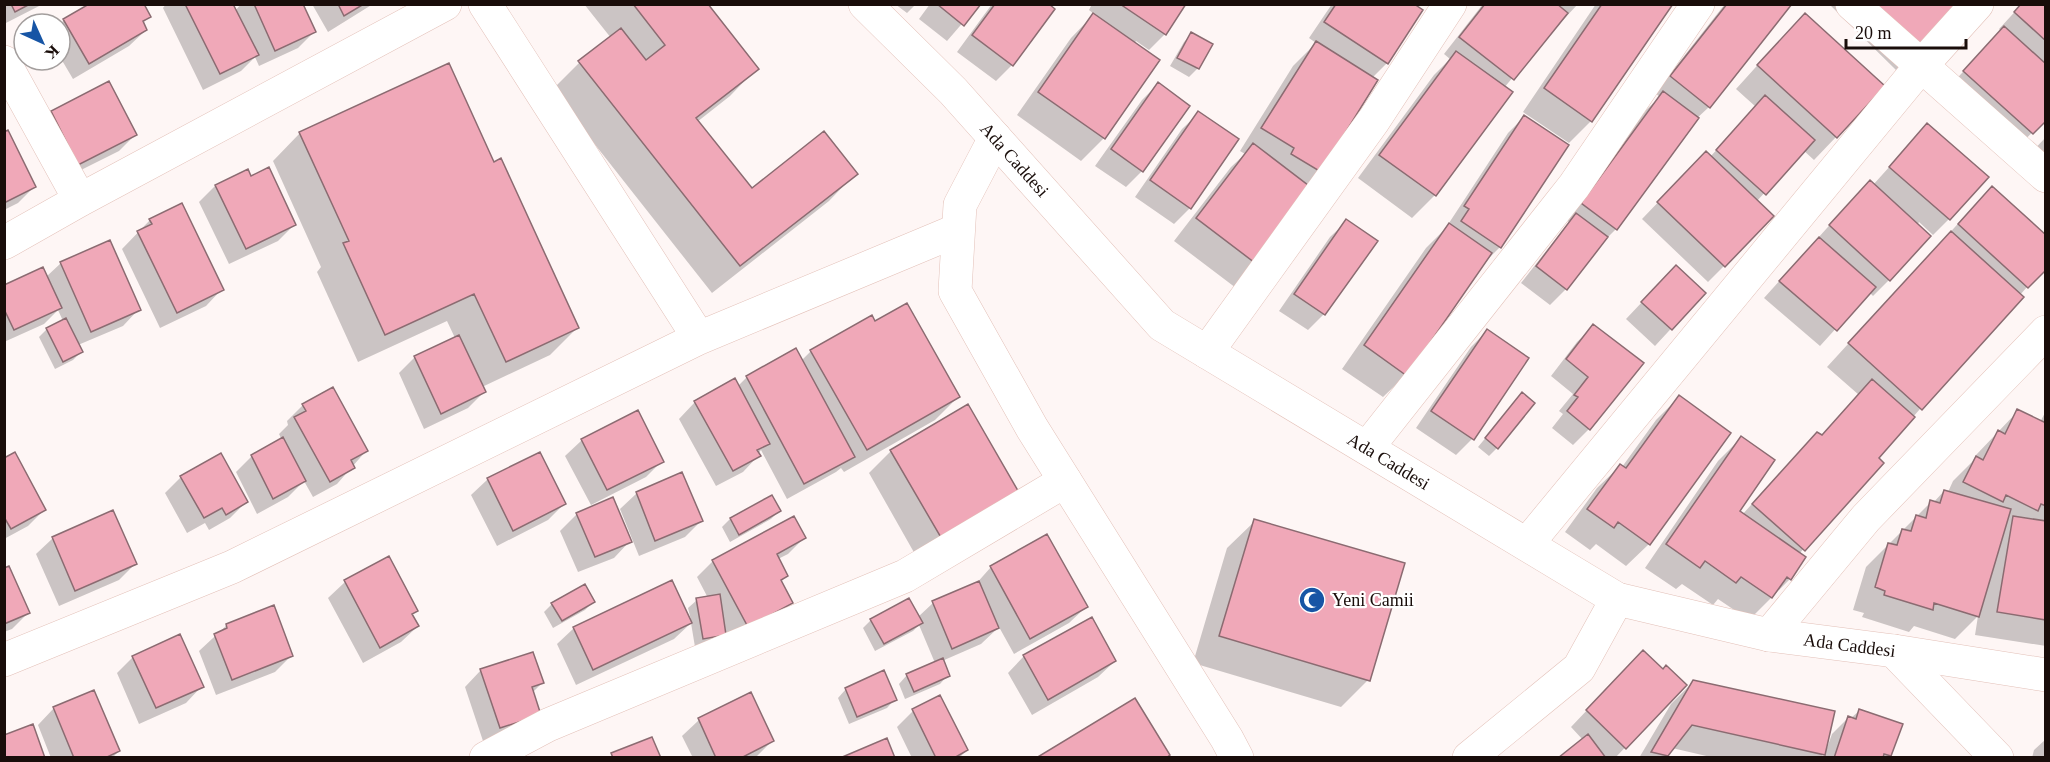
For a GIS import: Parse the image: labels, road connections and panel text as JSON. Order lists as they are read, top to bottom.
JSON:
{
  "streets": {
    "street": ["Ada Caddesi"]
  },
  "places": {
    "mosque": ["Yeni Camii"]
  },
  "scale_bar": "20 m",
  "north": "bottom right"
}
